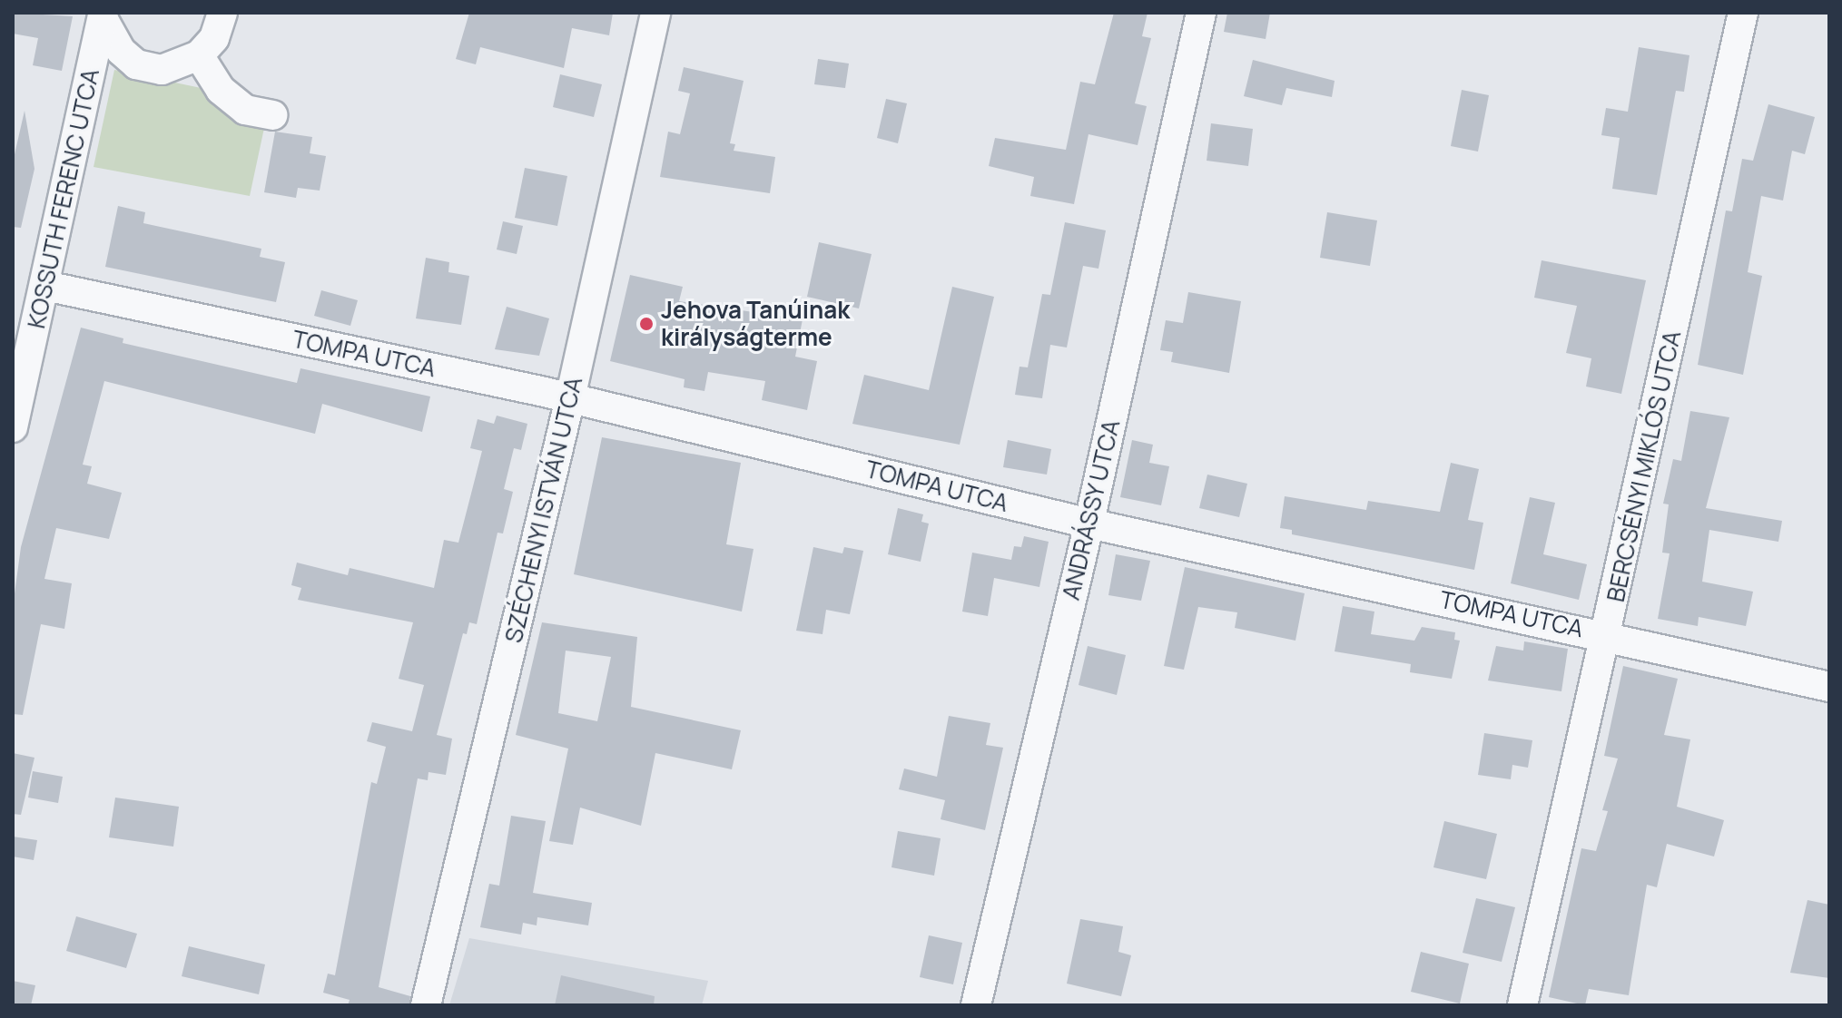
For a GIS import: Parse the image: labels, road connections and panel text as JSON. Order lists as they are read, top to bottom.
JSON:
{
  "streets": {
    "street": [
      "KOSSUTH FERENC UTCA",
      "TOMPA UTCA",
      "BERCSÉNYI MIKLÓS UTCA",
      "SZÉCHENYI ISTVÁN UTCA",
      "ANDRÁSSY UTCA"
    ]
  },
  "crossings": [
    ["KOSSUTH FERENC UTCA", "TOMPA UTCA"],
    ["TOMPA UTCA", "BERCSÉNYI MIKLÓS UTCA"],
    ["TOMPA UTCA", "SZÉCHENYI ISTVÁN UTCA"],
    ["TOMPA UTCA", "ANDRÁSSY UTCA"]
  ],
  "places": ["Jehova Tanúinak királyságterme"]
}
